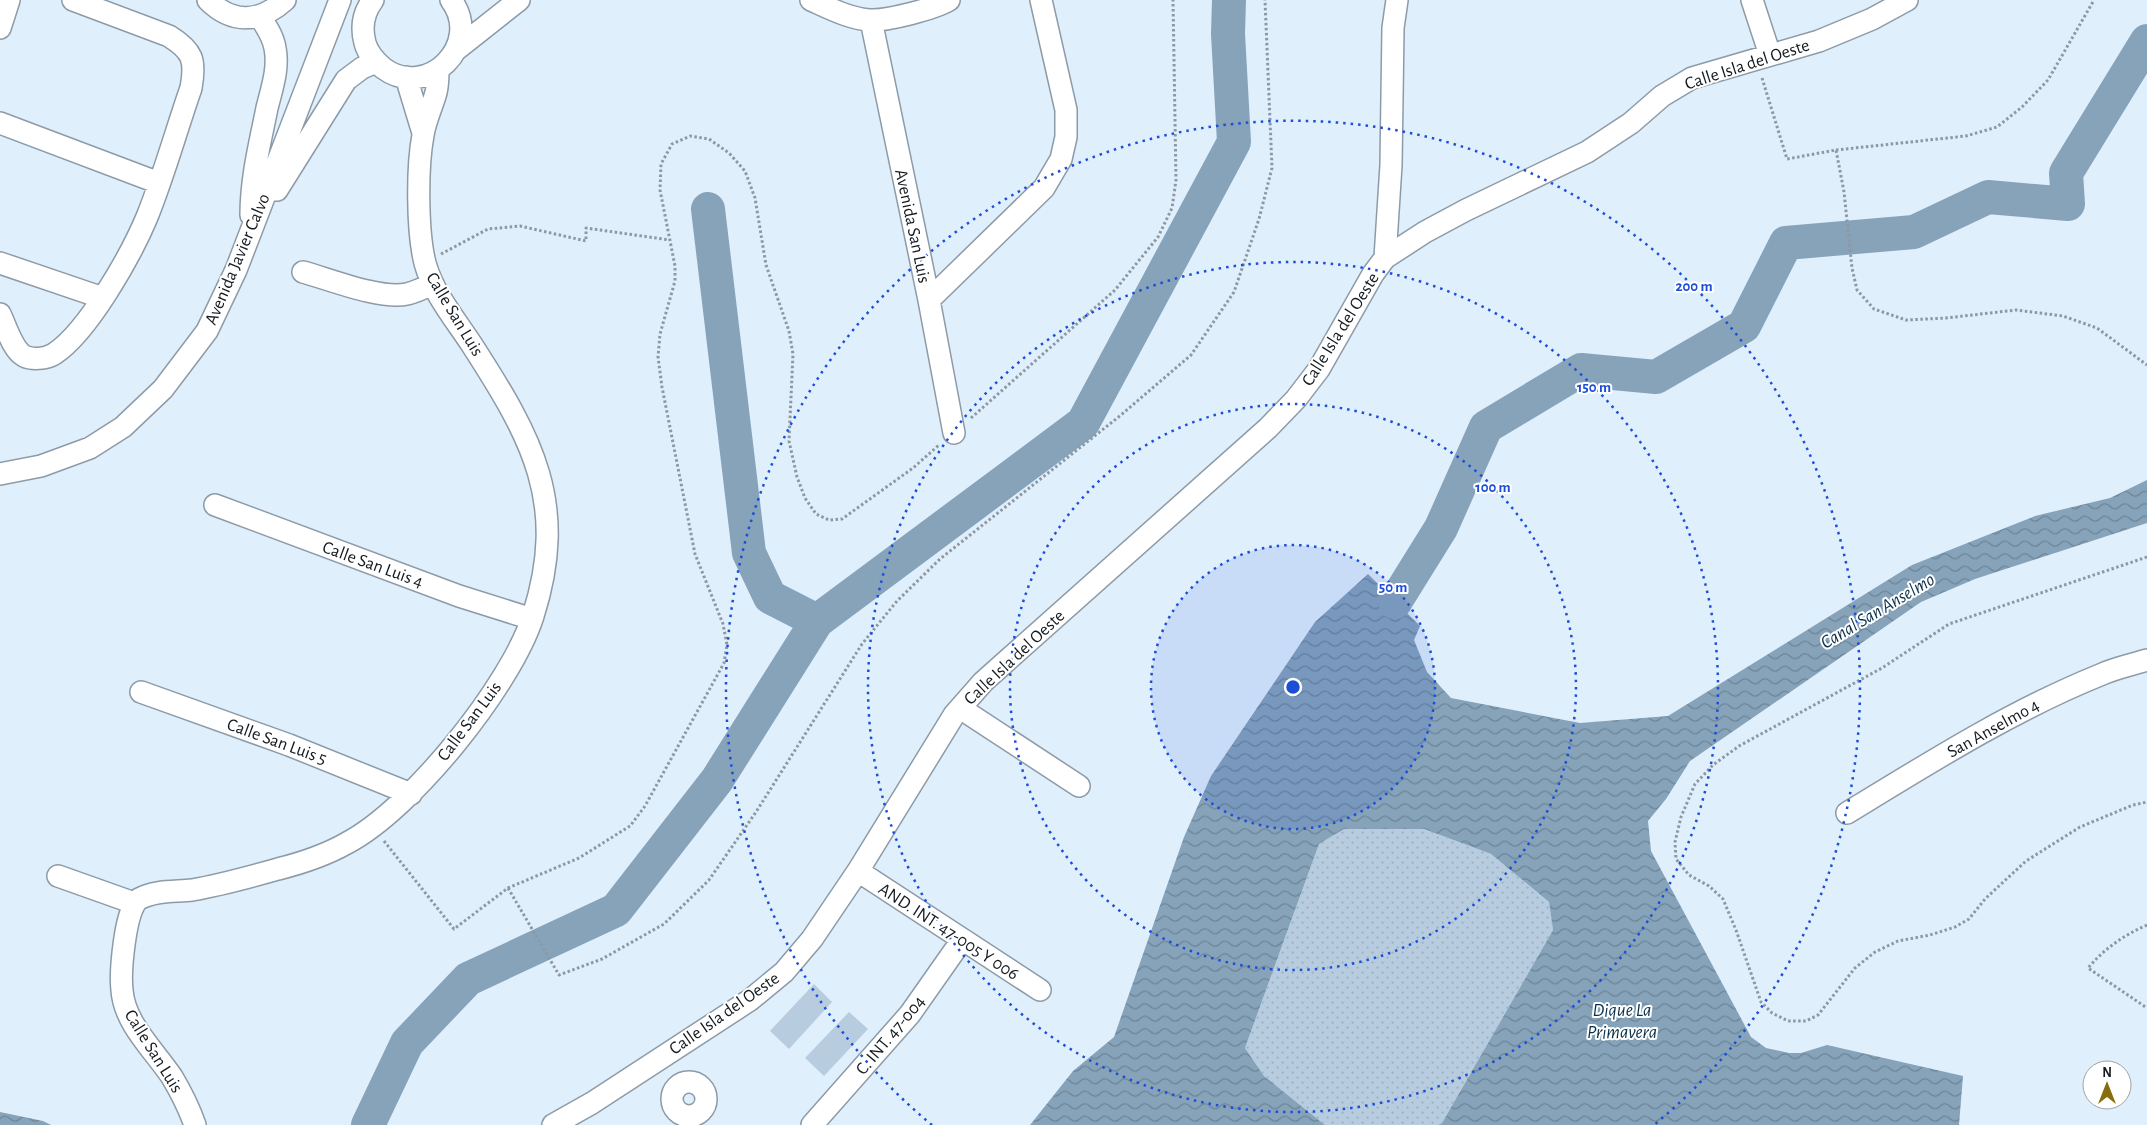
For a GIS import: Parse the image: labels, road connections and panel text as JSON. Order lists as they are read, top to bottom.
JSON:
{
  "streets": {
    "street": [
      "Calle Isla del Oeste",
      "Avenida San Luis",
      "Avenida Javier Calvo",
      "Calle San Luis",
      "Calle San Luis 4",
      "San Anselmo 4",
      "Calle San Luis 5",
      "AND. INT. 47-005 Y 006",
      "C. INT. 47-004"
    ]
  },
  "crossings": [
    ["Calle Isla del Oeste", "AND. INT. 47-005 Y 006"],
    ["Calle San Luis", "Calle San Luis 4"],
    ["Calle San Luis", "Calle San Luis 5"],
    ["AND. INT. 47-005 Y 006", "C. INT. 47-004"]
  ],
  "water": ["Canal San Anselmo", "Dique La Primavera"],
  "north": "top",
  "rings": [
    "200 m",
    "150 m",
    "100 m",
    "50 m"
  ]
}
